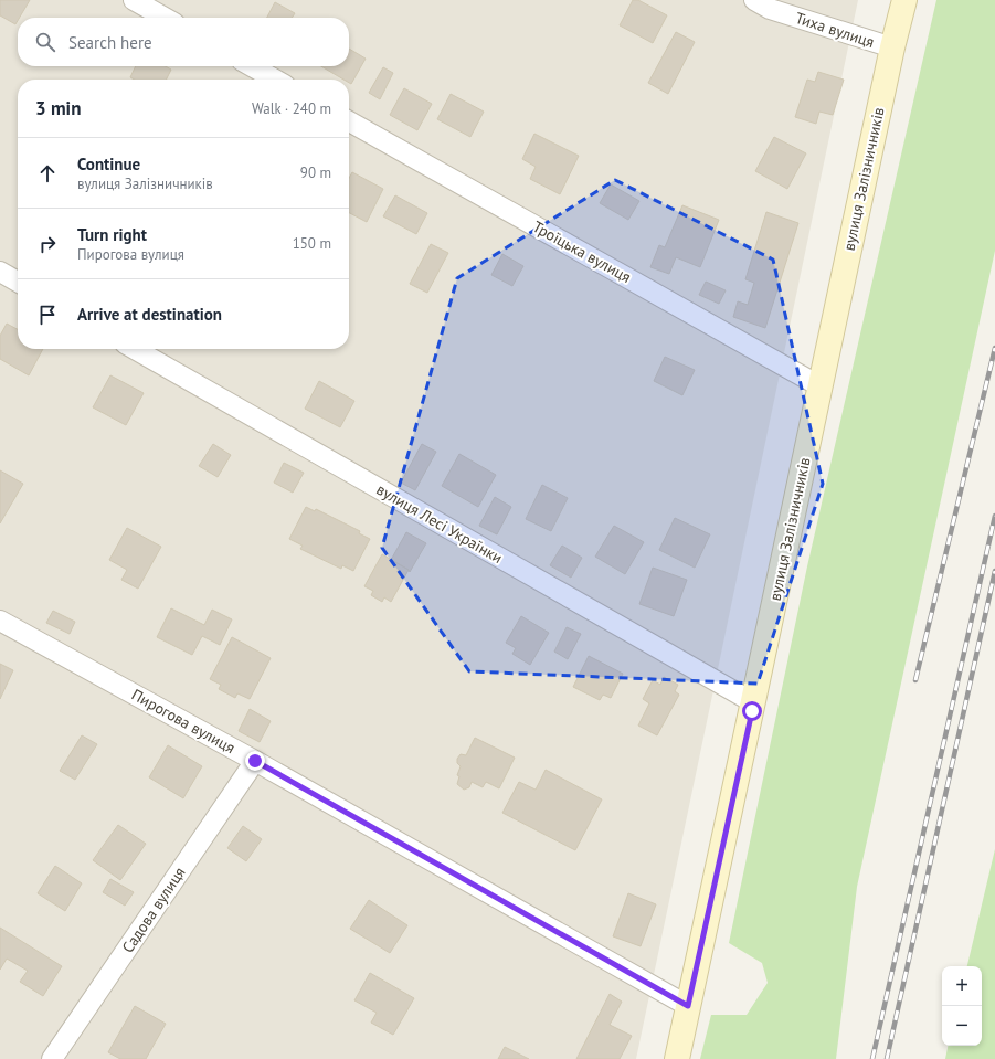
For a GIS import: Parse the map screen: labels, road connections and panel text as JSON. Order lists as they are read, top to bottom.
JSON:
{
  "streets": {
    "street": [
      "Тиха вулиця",
      "вулиця Залізничників",
      "Троїцька вулиця",
      "вулиця Лесі Українки",
      "Пирогова вулиця",
      "Садова вулиця"
    ]
  },
  "crossings": [
    ["Тиха вулиця", "вулиця Залізничників"],
    ["вулиця Залізничників", "Троїцька вулиця"],
    ["вулиця Залізничників", "вулиця Лесі Українки"],
    ["вулиця Залізничників", "Пирогова вулиця"],
    ["Пирогова вулиця", "Садова вулиця"]
  ],
  "page": {
    "search": "Search here",
    "heading": ["3 min", "Walk · 240 m"],
    "list": [
      ["Continue", "вулиця Залізничників", "90 m"],
      ["Turn right", "Пирогова вулиця", "150 m"],
      "Arrive at destination"
    ],
    "map_buttons": ["+", "−"]
  }
}
